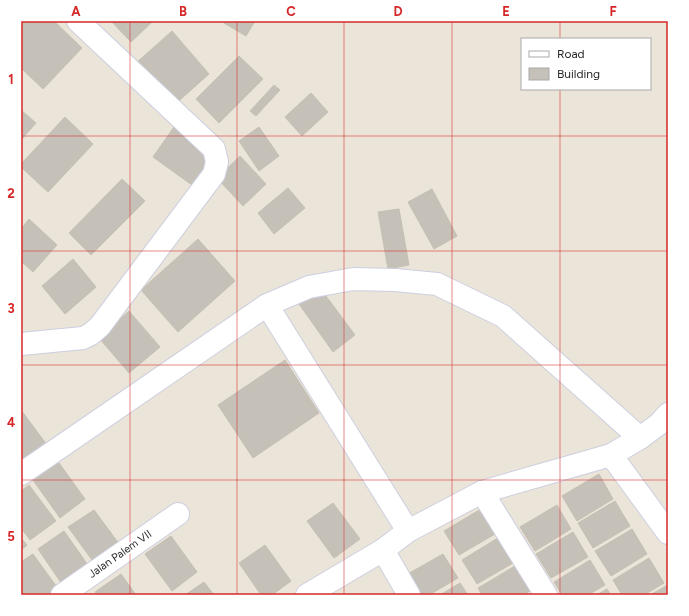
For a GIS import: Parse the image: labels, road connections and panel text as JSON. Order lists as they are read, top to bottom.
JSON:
{
  "streets": {
    "street": ["Jalan Palem VII"]
  },
  "legend": ["Road", "Building"],
  "grid": {
    "columns": [
      "A",
      "B",
      "C",
      "D",
      "E",
      "F"
    ],
    "rows": [
      "1",
      "2",
      "3",
      "4",
      "5"
    ]
  }
}
